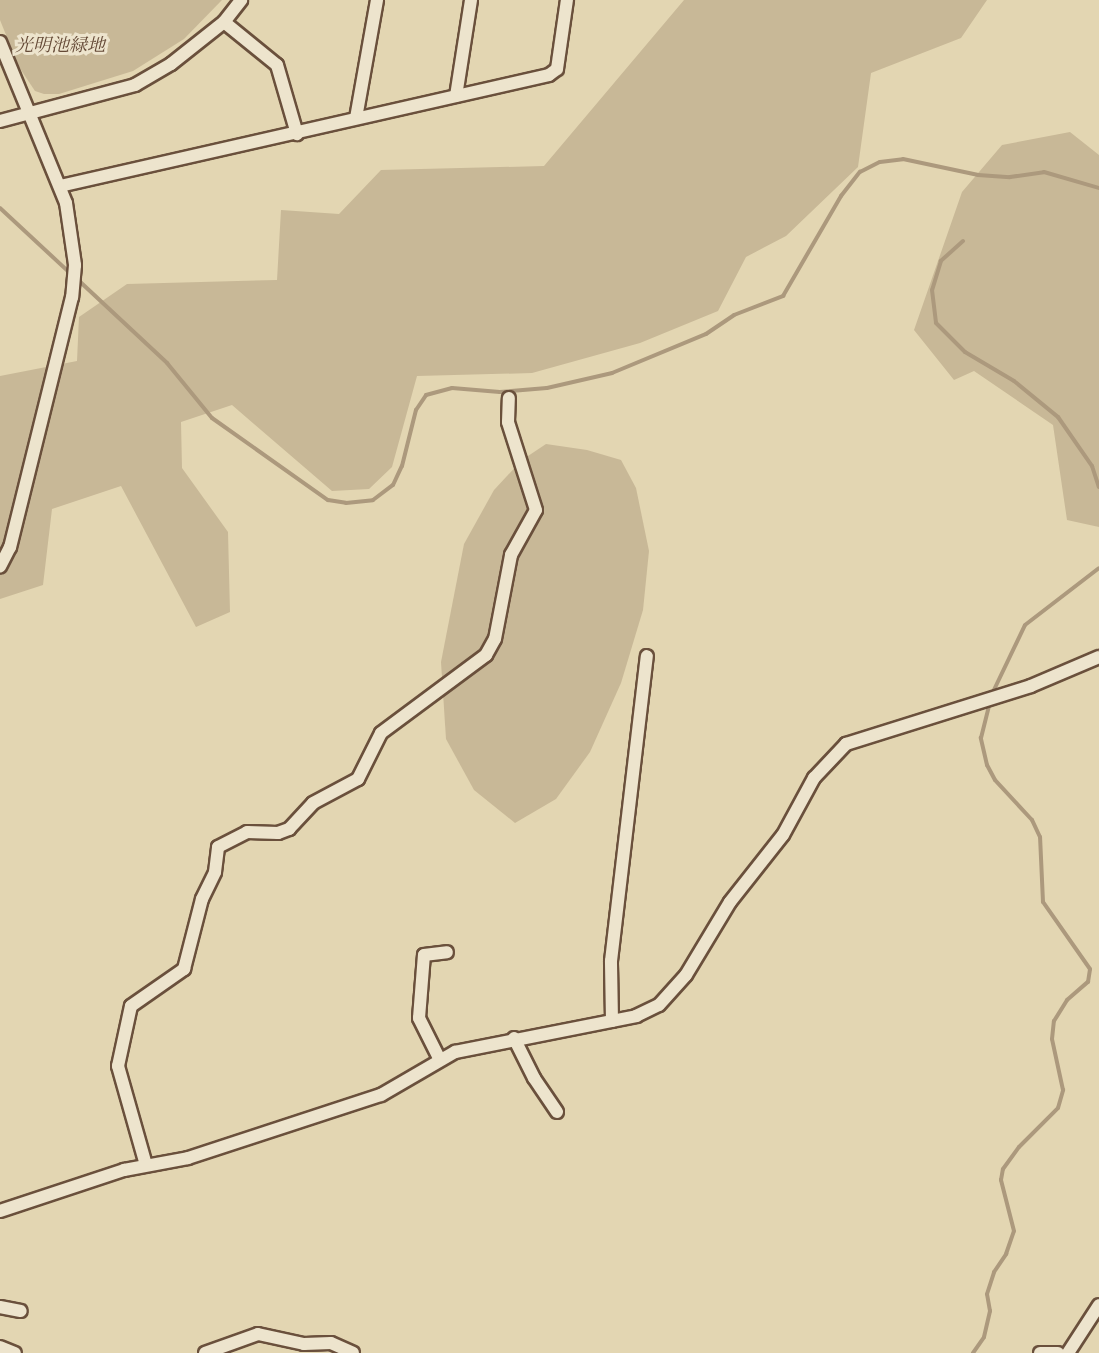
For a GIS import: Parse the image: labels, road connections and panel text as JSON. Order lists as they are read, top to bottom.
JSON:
{
  "parks": ["光明池緑地"]
}
